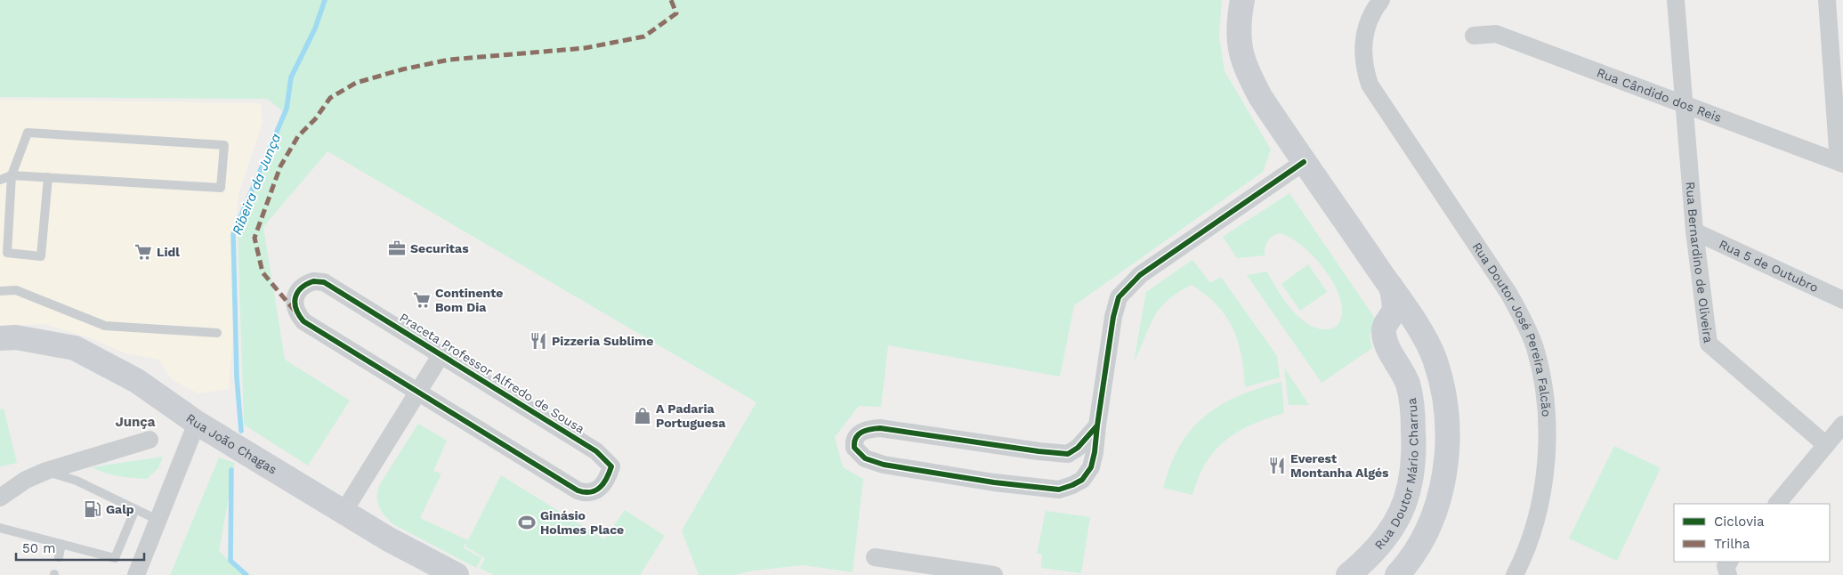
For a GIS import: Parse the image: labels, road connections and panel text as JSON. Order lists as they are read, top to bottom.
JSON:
{
  "streets": {
    "street": [
      "Rua Cândido dos Reis",
      "Rua Bernardino de Oliveira",
      "Rua 5 de Outubro",
      "Rua Doutor José Pereira Falcão",
      "Praceta Professor Alfredo de Sousa",
      "Rua João Chagas",
      "Rua Doutor Mário Charrua"
    ]
  },
  "crossings": [
    ["Rua Cândido dos Reis", "Rua Bernardino de Oliveira"],
    ["Rua Bernardino de Oliveira", "Rua 5 de Outubro"],
    ["Praceta Professor Alfredo de Sousa", "Rua João Chagas"]
  ],
  "districts": ["Junça"],
  "water": ["Ribeira da Junça"],
  "places": {
    "office": ["Securitas"],
    "supermarket": ["Lidl", "Continente Bom Dia"],
    "restaurant": ["Pizzeria Sublime", "Everest Montanha Algés"],
    "shop": ["A Padaria Portuguesa"],
    "fuel station": ["Galp"],
    "sports": ["Ginásio Holmes Place"]
  },
  "legend": ["Ciclovia", "Trilha"],
  "scale_bar": "50 m"
}
